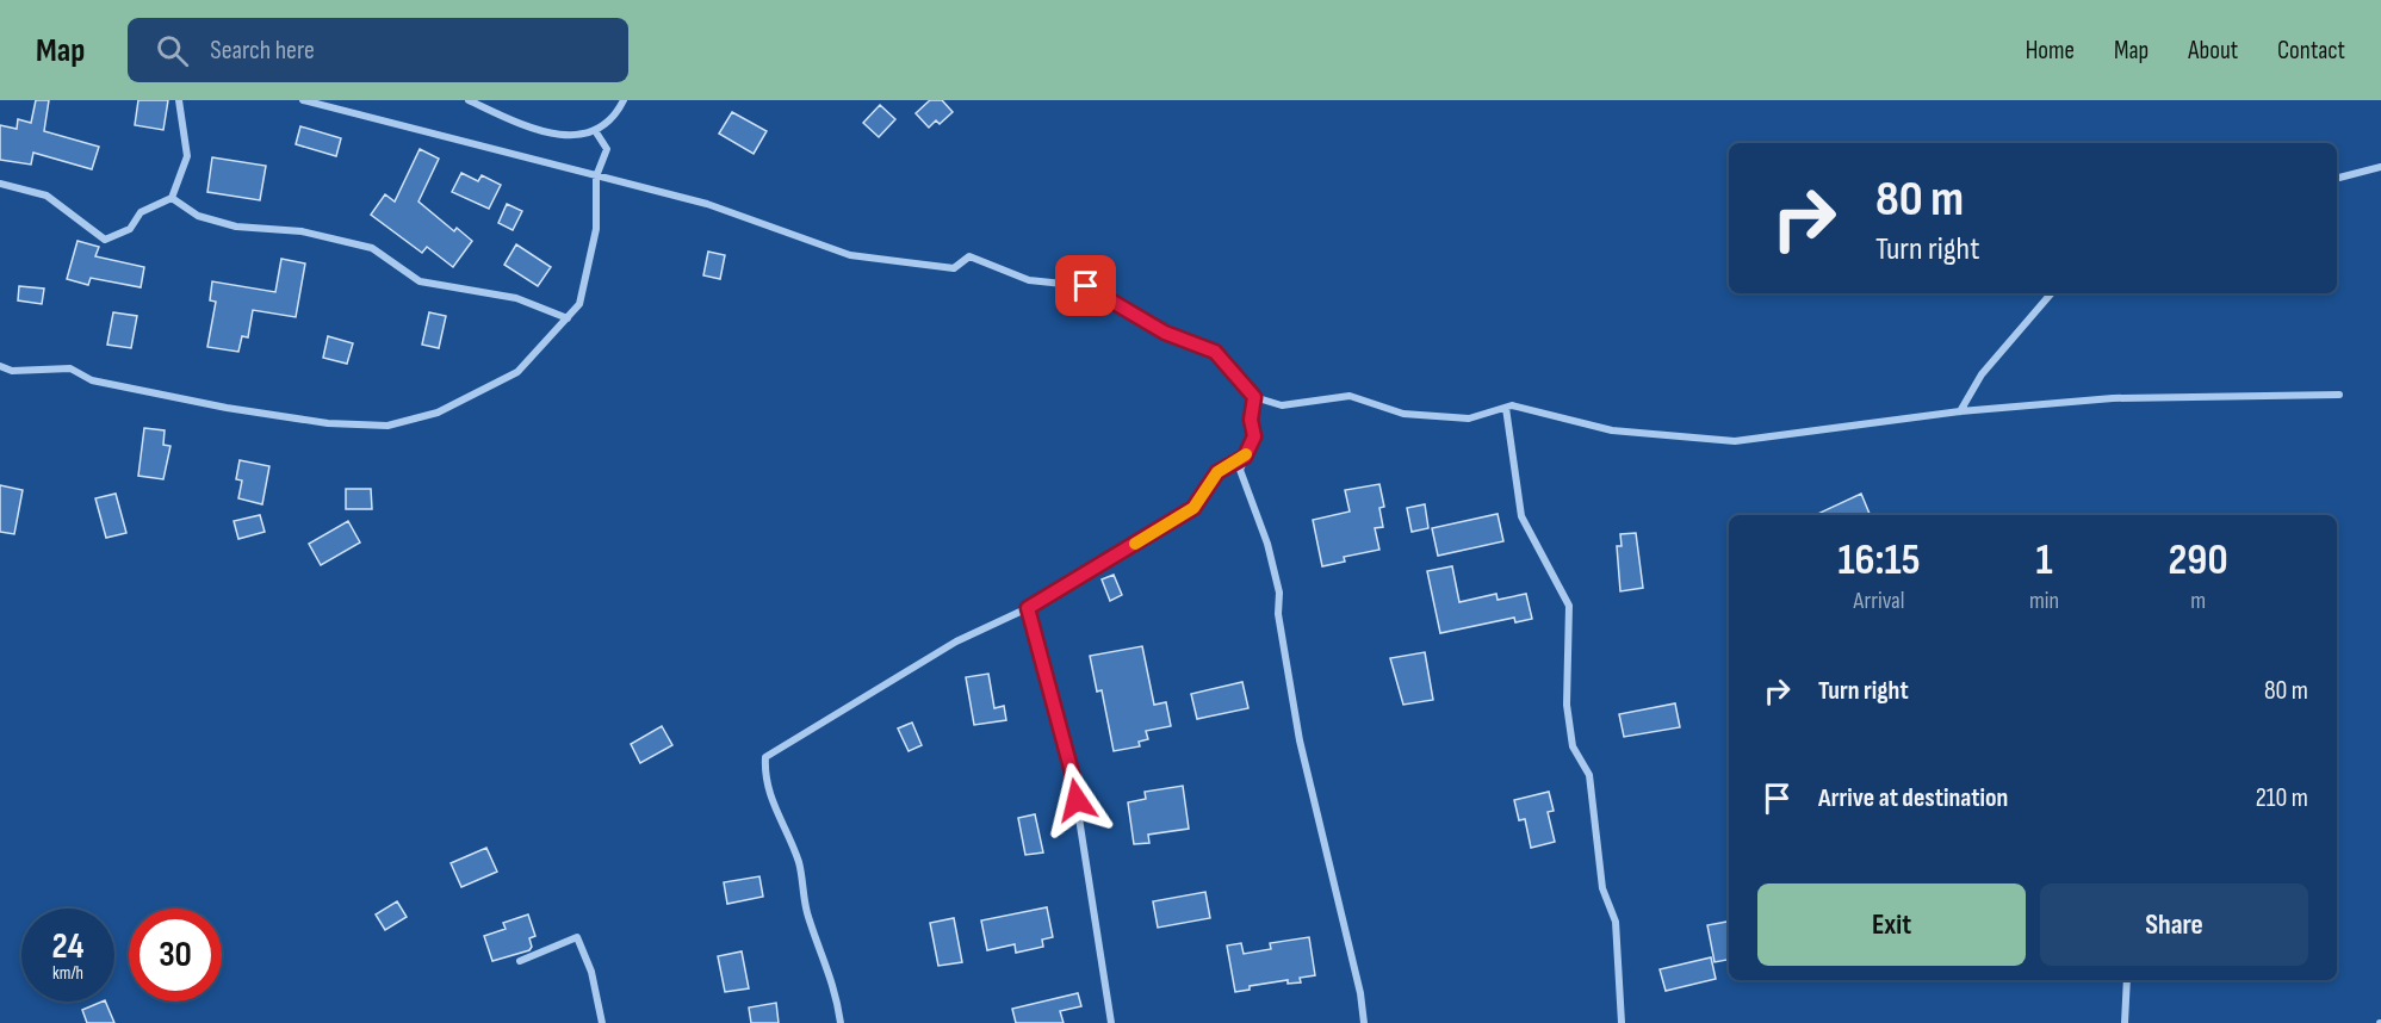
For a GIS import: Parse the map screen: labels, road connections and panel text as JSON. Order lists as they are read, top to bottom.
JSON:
{
  "page": {
    "header": "Map",
    "search": "Search here",
    "nav": [
      "Home",
      "Map",
      "About",
      "Contact"
    ],
    "turn": ["80 m", "Turn right"],
    "eta": [
      "16:15",
      "Arrival",
      "1",
      "min",
      "290",
      "m"
    ],
    "list": [
      {
        "name": "Turn right",
        "value": "80 m"
      },
      {
        "name": "Arrive at destination",
        "value": "210 m"
      }
    ],
    "buttons": ["Exit", "Share"],
    "speed": "24 km/h",
    "limit": "30"
  }
}
